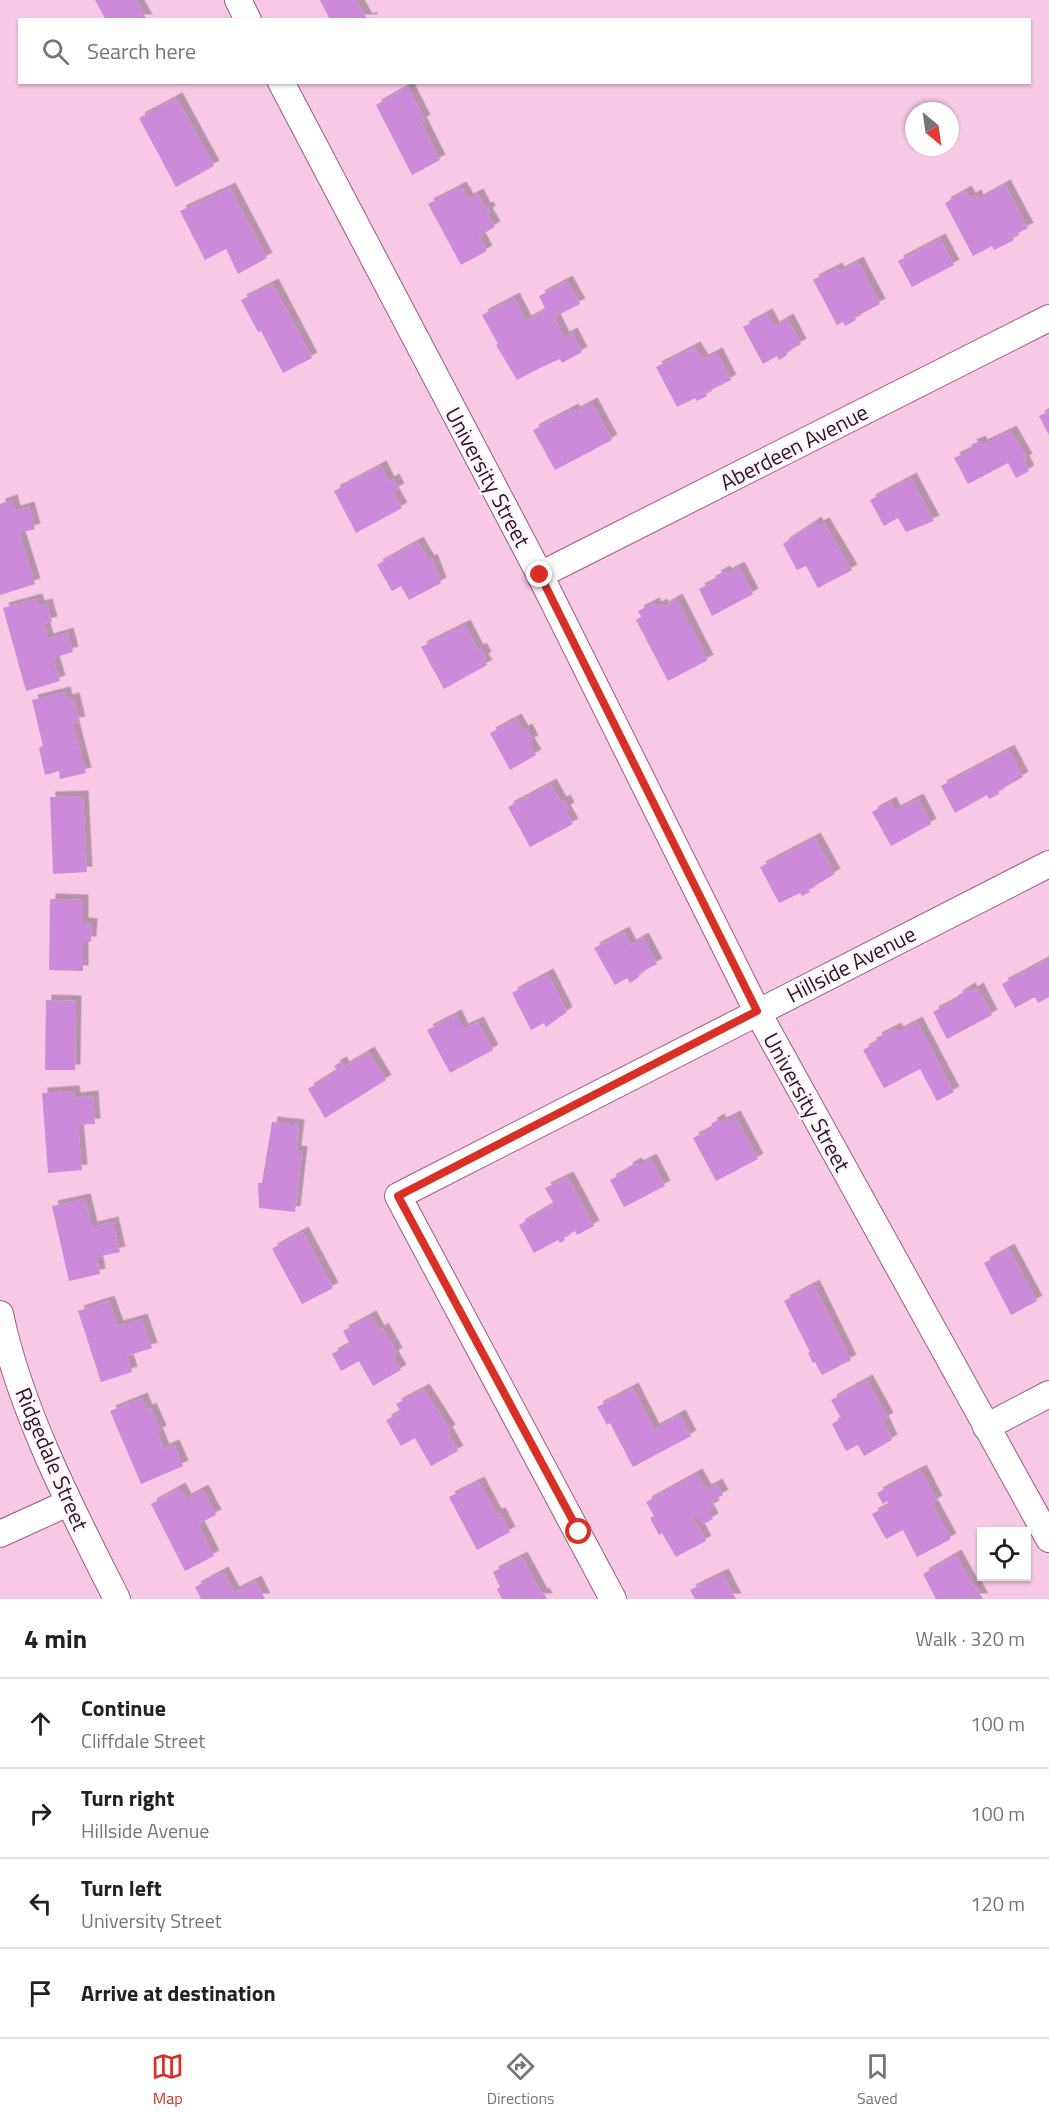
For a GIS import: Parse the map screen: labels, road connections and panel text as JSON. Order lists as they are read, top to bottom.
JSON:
{
  "streets": {
    "street": [
      "Aberdeen Avenue",
      "University Street",
      "Hillside Avenue",
      "Ridgedale Street"
    ]
  },
  "crossings": [
    ["Aberdeen Avenue", "University Street"],
    ["University Street", "Hillside Avenue"]
  ],
  "north": "bottom right",
  "page": {
    "search": "Search here",
    "heading": ["4 min", "Walk · 320 m"],
    "list": [
      ["Continue", "Cliffdale Street", "100 m"],
      ["Turn right", "Hillside Avenue", "100 m"],
      ["Turn left", "University Street", "120 m"],
      "Arrive at destination"
    ],
    "nav": ["Map", "Directions", "Saved"]
  }
}
